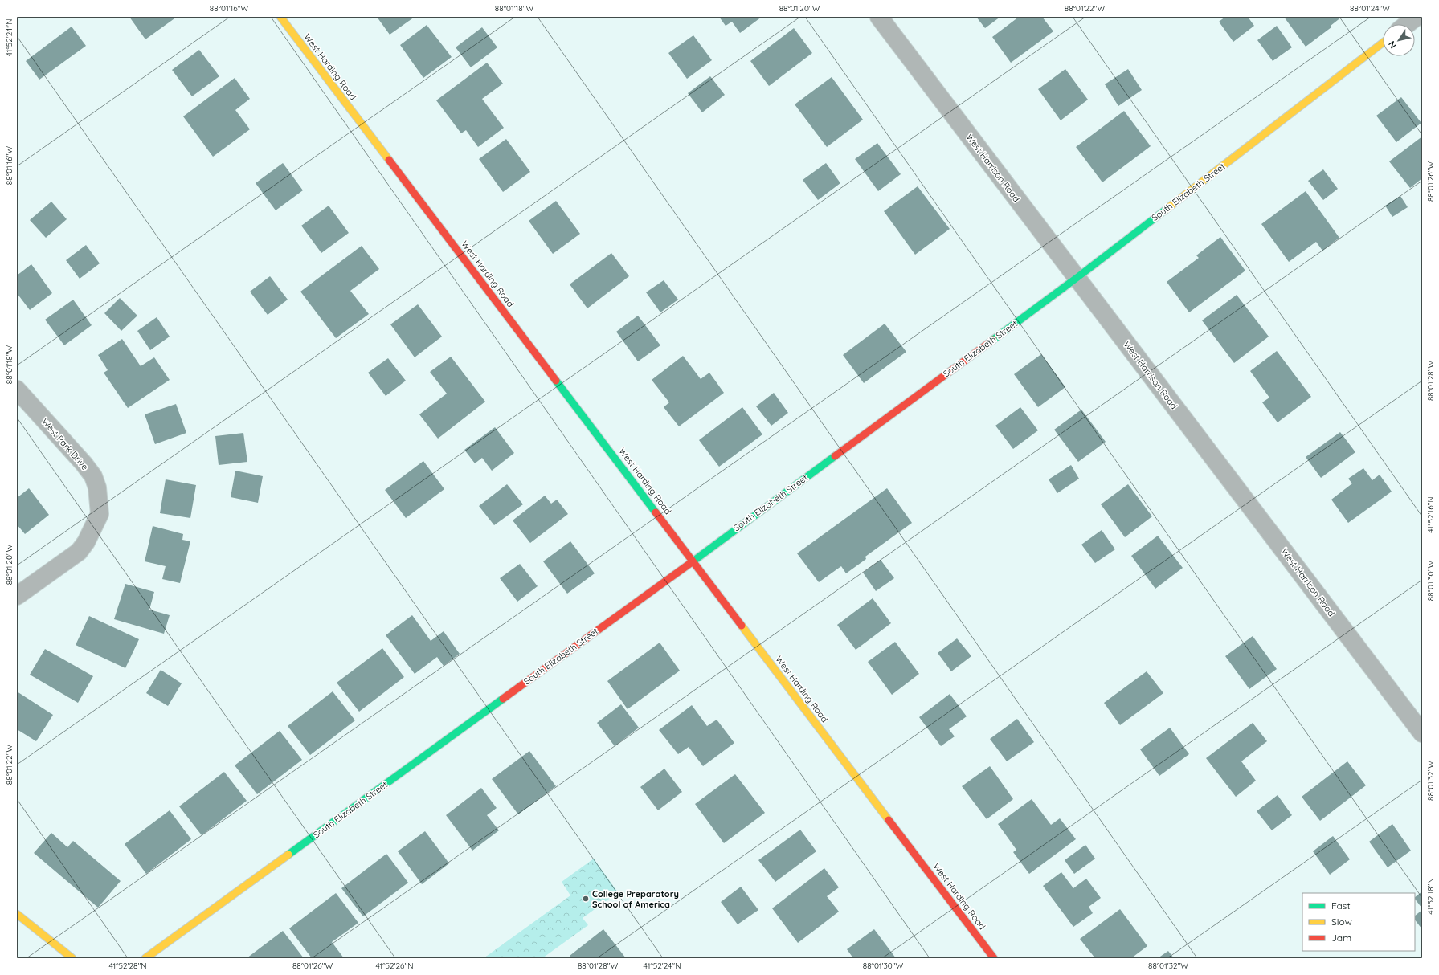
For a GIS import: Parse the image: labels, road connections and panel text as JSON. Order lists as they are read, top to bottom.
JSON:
{
  "streets": {
    "street": [
      "West Harding Road",
      "West Harrison Road",
      "South Elizabeth Street",
      "West Park Drive"
    ]
  },
  "crossings": [
    ["West Harding Road", "South Elizabeth Street"],
    ["West Harrison Road", "South Elizabeth Street"]
  ],
  "places": ["College Preparatory School of America"],
  "legend": ["Fast", "Slow", "Jam"],
  "north": "bottom left",
  "coordinates": [
    "88°01'16\"W",
    "88°01'18\"W",
    "88°01'20\"W",
    "88°01'22\"W",
    "88°01'24\"W",
    "41°52'24\"N",
    "88°01'26\"W",
    "88°01'28\"W",
    "41°52'16\"N",
    "88°01'30\"W",
    "88°01'32\"W",
    "41°52'18\"N",
    "41°52'28\"N",
    "41°52'26\"N"
  ]
}
